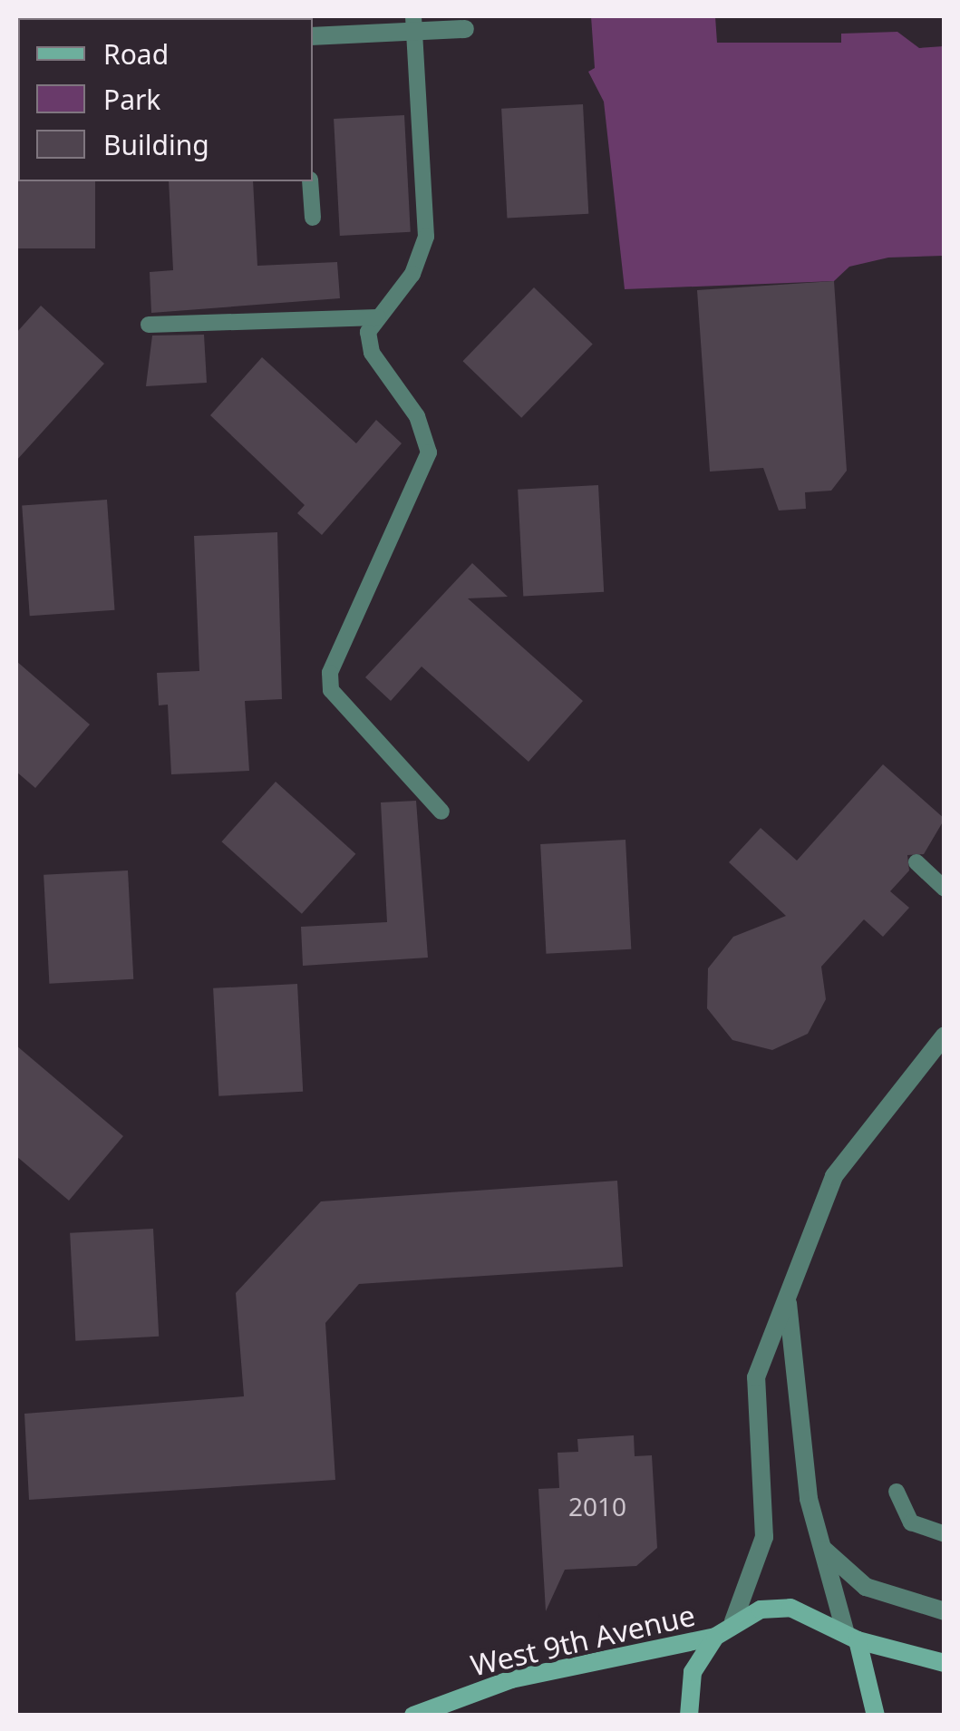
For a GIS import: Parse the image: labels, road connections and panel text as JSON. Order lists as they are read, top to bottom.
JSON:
{
  "streets": {
    "main road": ["West 9th Avenue"]
  },
  "house_numbers": ["2010"],
  "legend": ["Road", "Park", "Building"]
}
